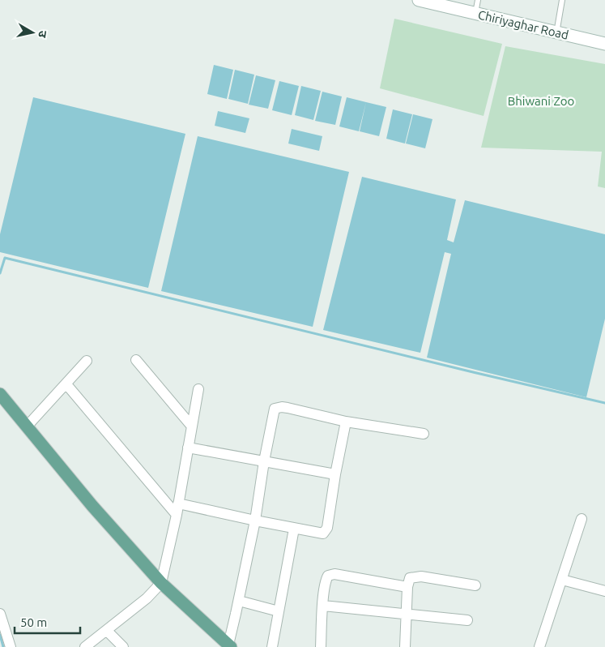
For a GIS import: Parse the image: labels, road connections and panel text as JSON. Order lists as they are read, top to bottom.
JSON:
{
  "streets": {
    "street": ["Chiriyaghar Road"]
  },
  "parks": ["Bhiwani Zoo"],
  "scale_bar": "50 m",
  "north": "right"
}
